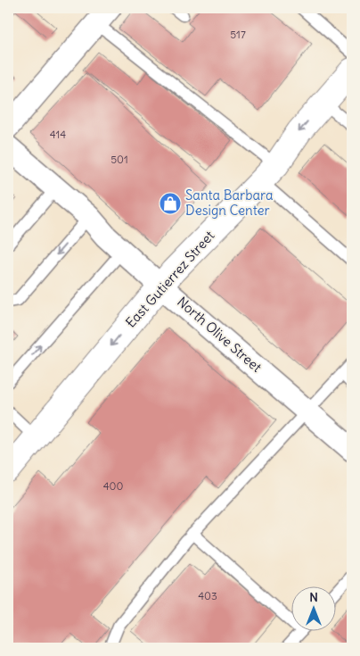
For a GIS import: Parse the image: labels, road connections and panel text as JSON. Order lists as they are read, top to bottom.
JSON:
{
  "streets": {
    "street": ["East Gutierrez Street", "North Olive Street"]
  },
  "crossings": [
    ["East Gutierrez Street", "North Olive Street"]
  ],
  "one_way": ["East Gutierrez Street"],
  "places": {
    "shop": ["Santa Barbara Design Center"]
  },
  "house_numbers": [
    "517",
    "414",
    "501",
    "400",
    "403"
  ],
  "north": "top"
}
